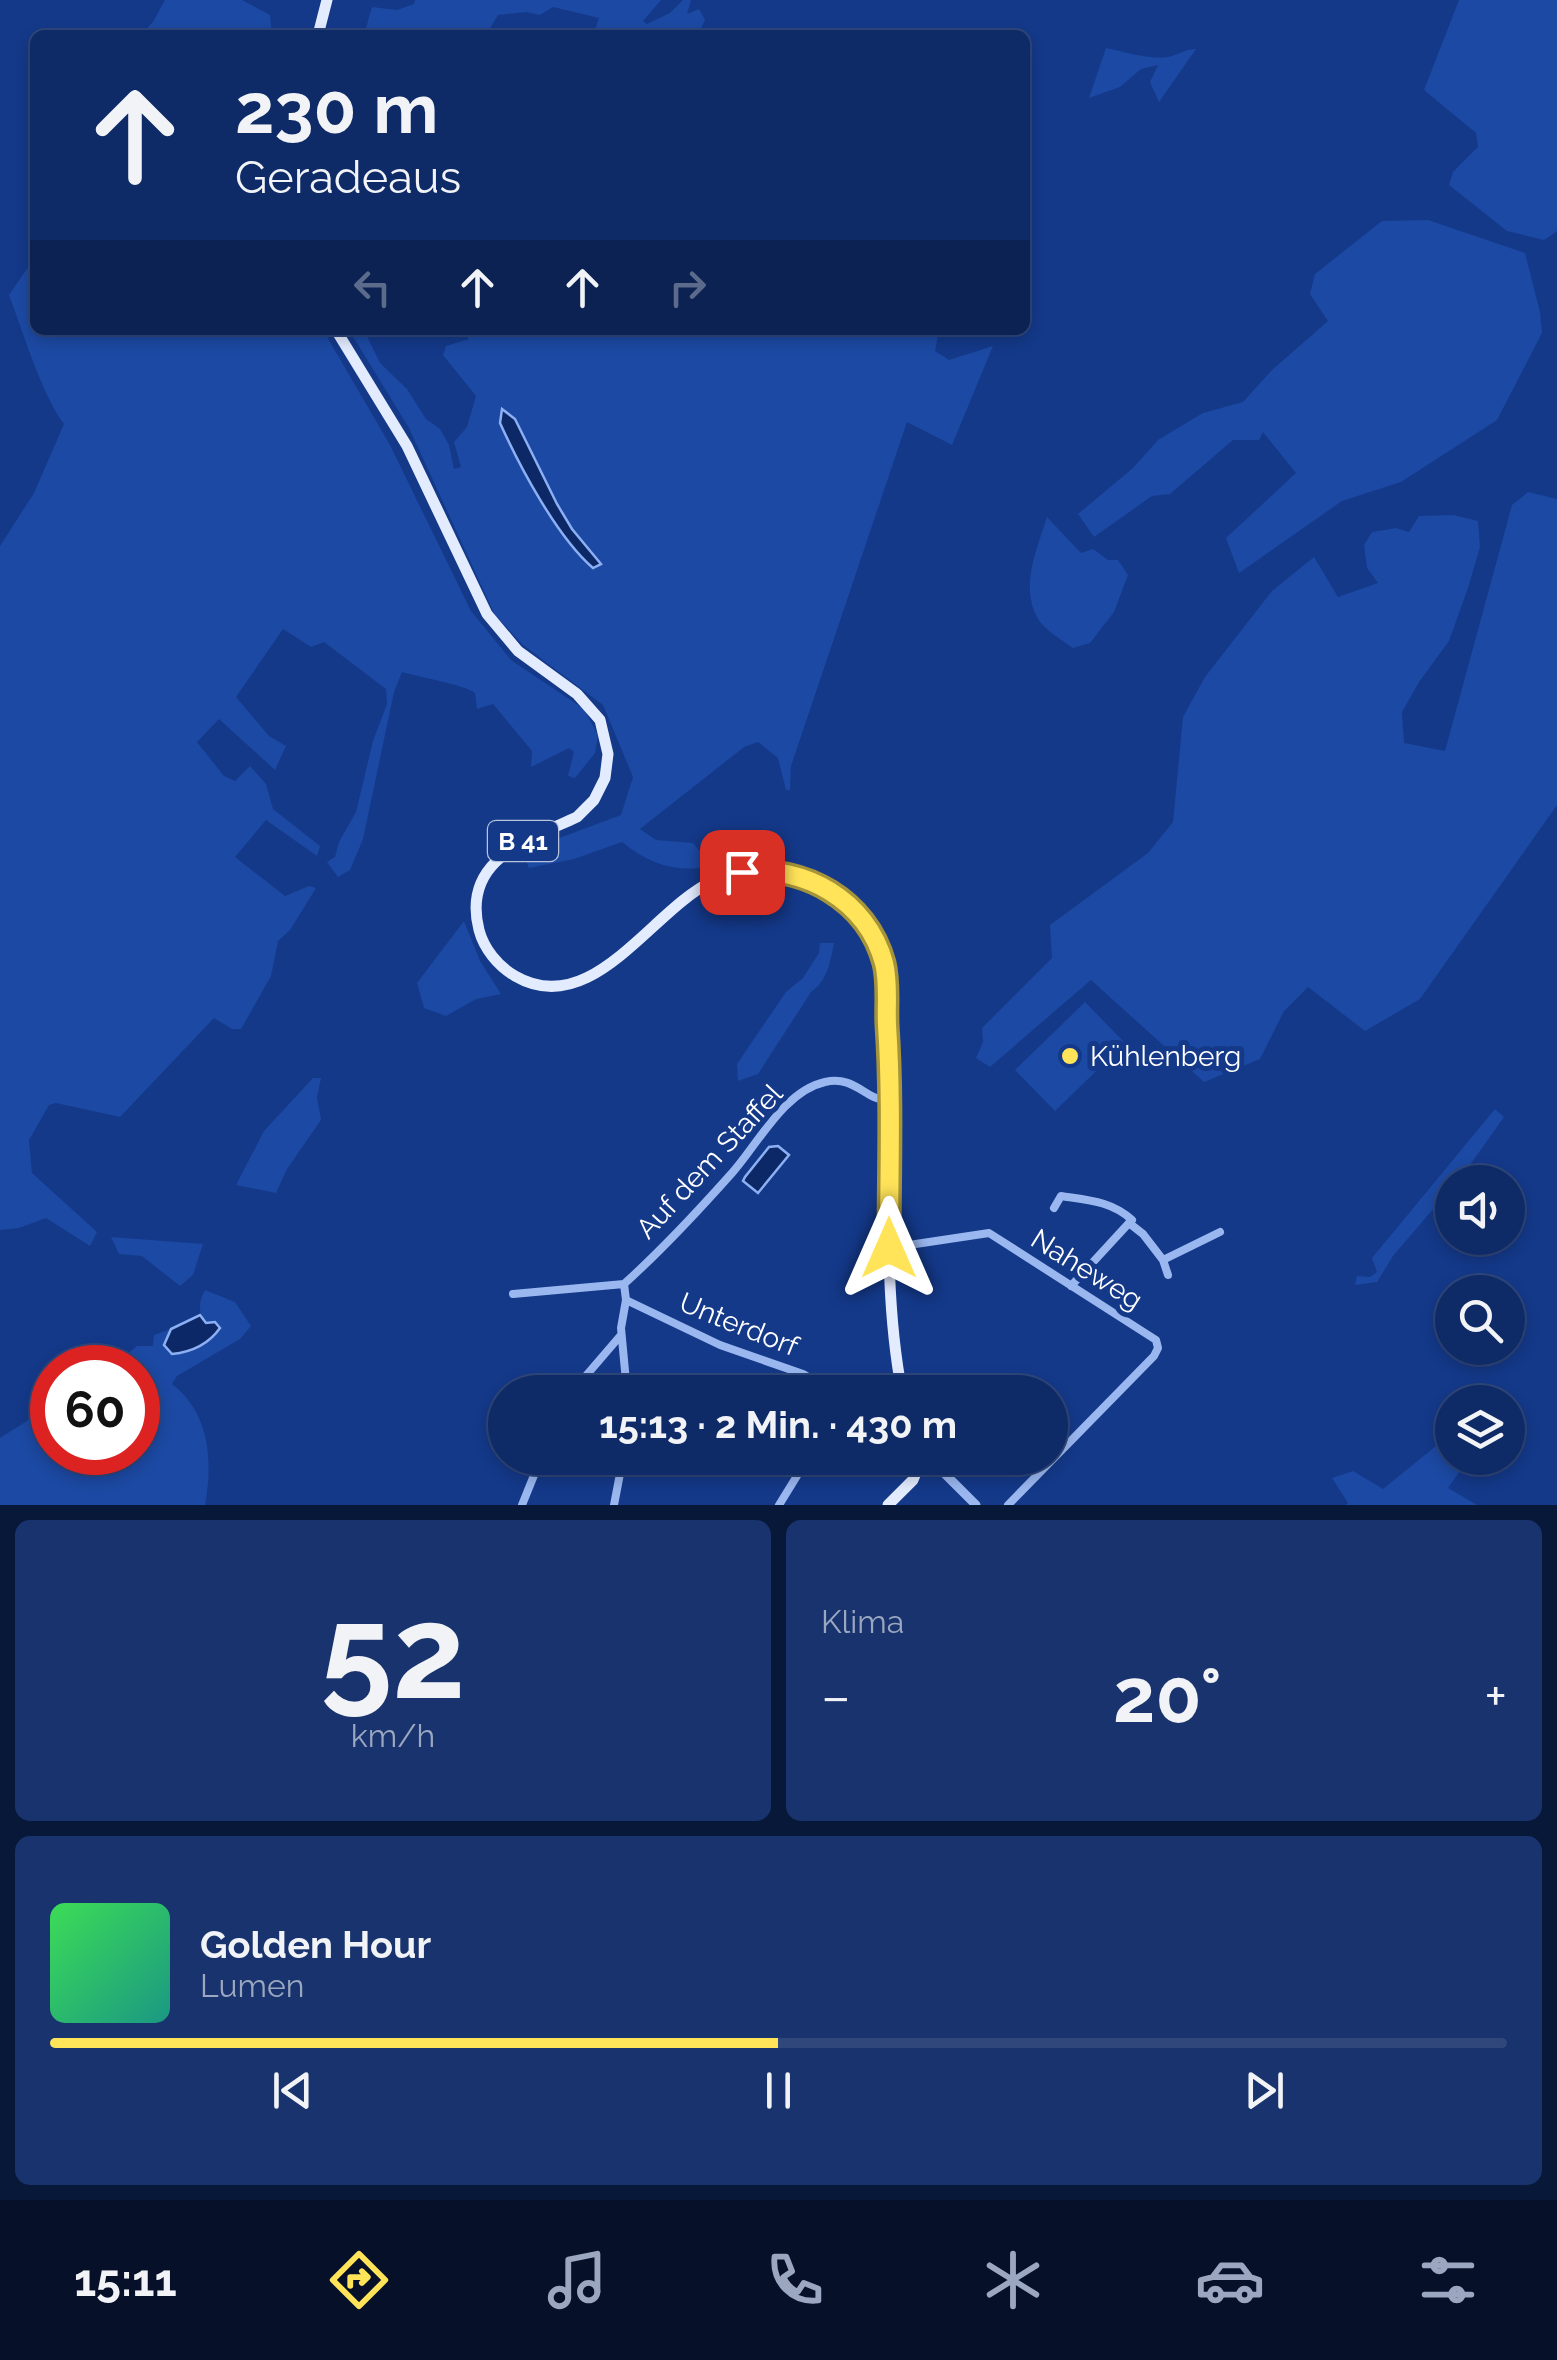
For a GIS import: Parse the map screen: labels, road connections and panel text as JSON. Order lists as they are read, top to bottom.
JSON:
{
  "streets": {
    "main road": ["B 41"],
    "street": ["Auf dem Staffel", "Naheweg", "Unterdorf"]
  },
  "crossings": [
    ["B 41", "Auf dem Staffel"],
    ["B 41", "Naheweg"]
  ],
  "places": ["Kühlenberg"],
  "page": {
    "turn": ["230 m", "Geradeaus"],
    "limit": "60",
    "trip": "15:13 · 2 Min. · 430 m",
    "tile": [
      ["52", "km/h"],
      "Klima"
    ],
    "heat": ["−", "20°", "+"],
    "song": ["Golden Hour", "Lumen"],
    "tabs": "15:11"
  }
}
